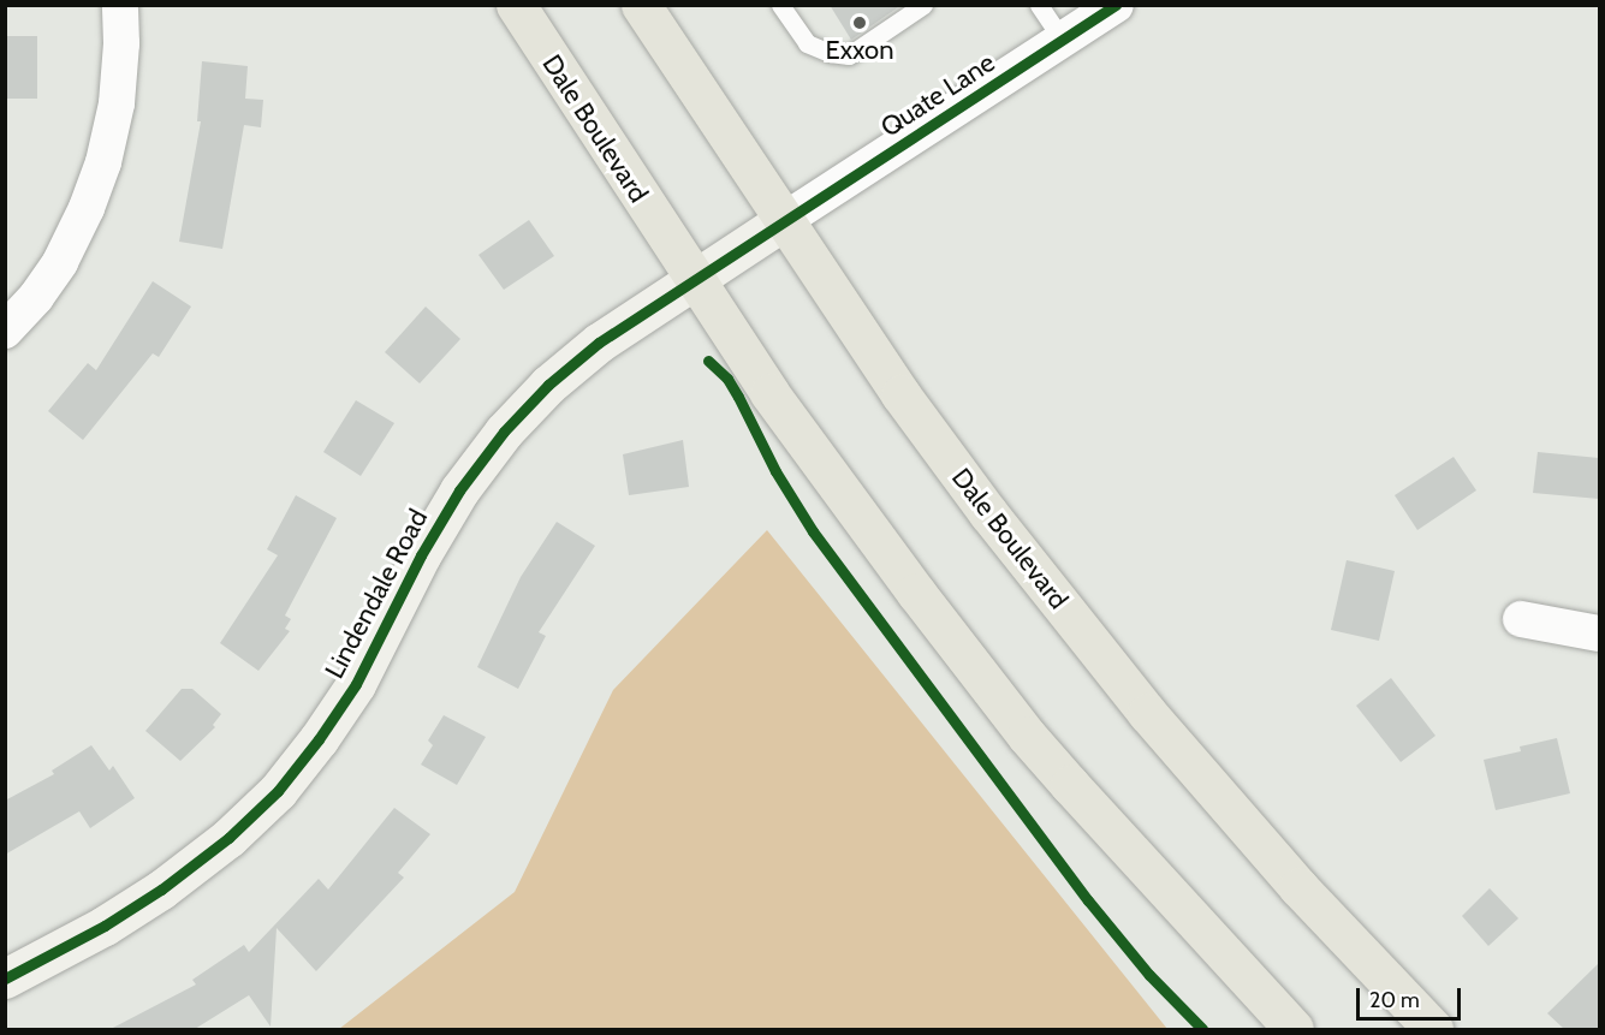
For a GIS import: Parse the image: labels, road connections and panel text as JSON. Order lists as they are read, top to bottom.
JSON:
{
  "streets": {
    "main road": ["Dale Boulevard"],
    "street": ["Quate Lane", "Lindendale Road"]
  },
  "crossings": [
    ["Quate Lane", "Dale Boulevard"],
    ["Quate Lane", "Lindendale Road"],
    ["Dale Boulevard", "Lindendale Road"]
  ],
  "places": ["Exxon"],
  "scale_bar": "20 m"
}
